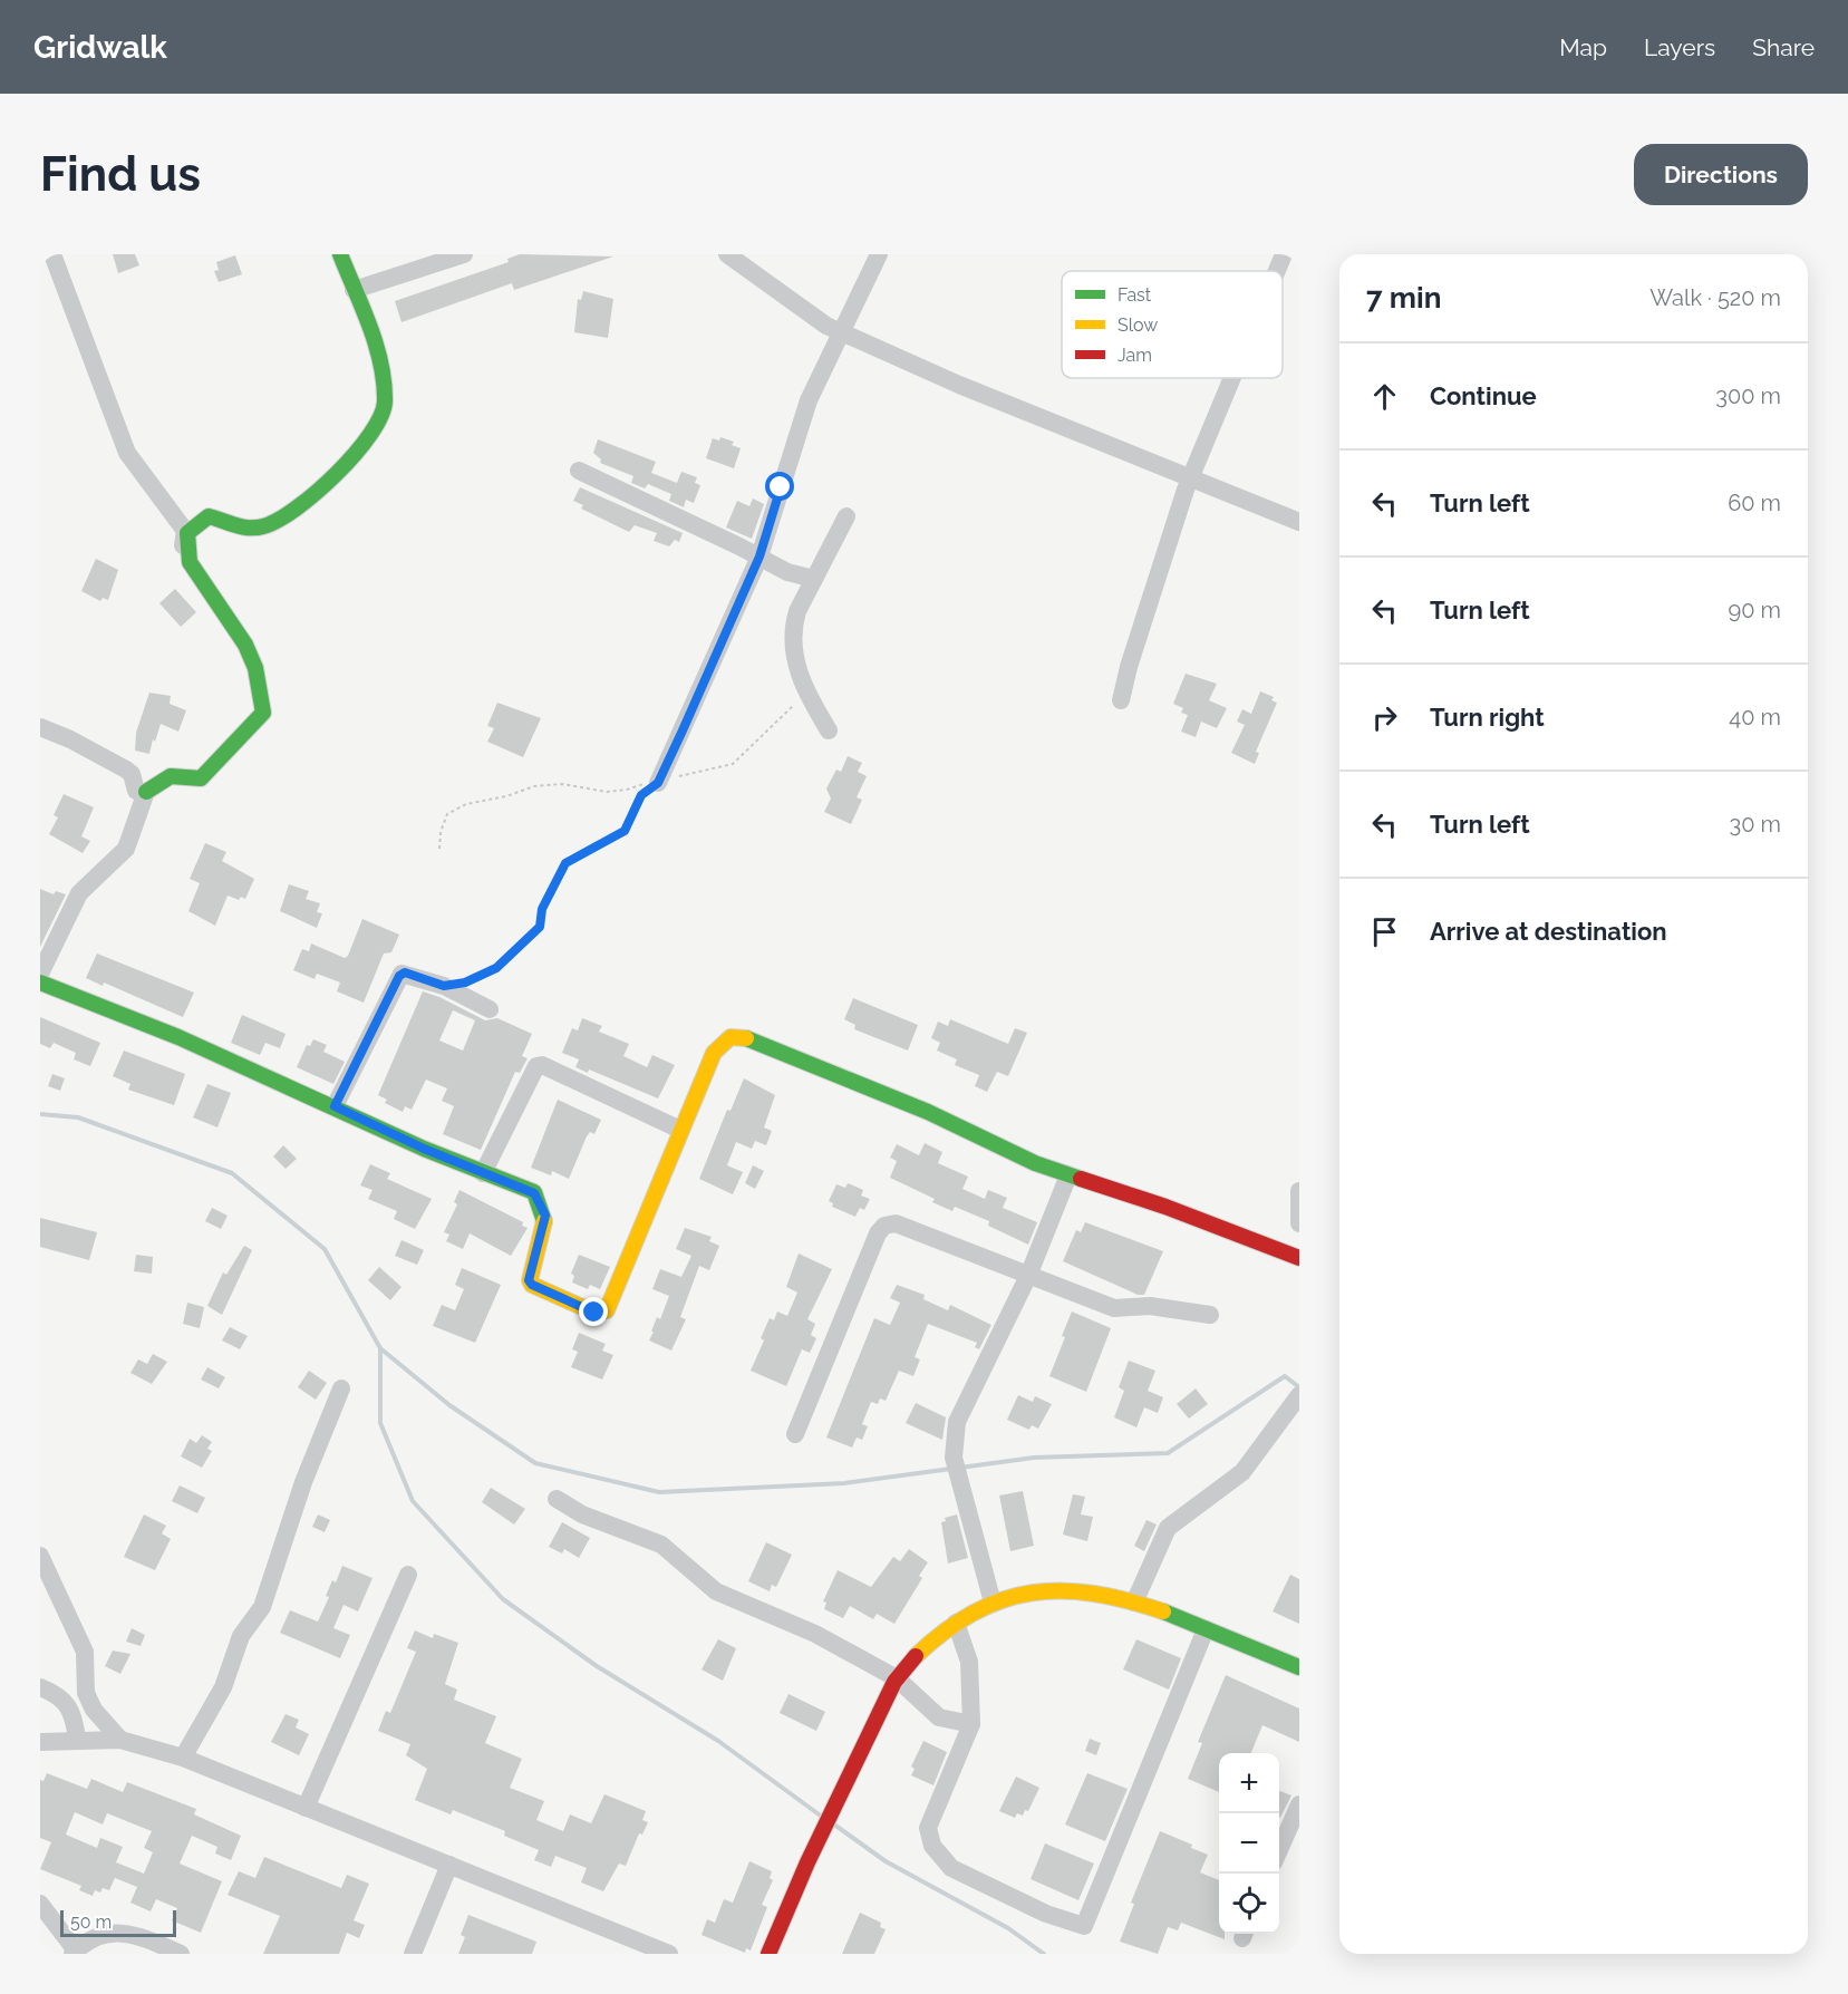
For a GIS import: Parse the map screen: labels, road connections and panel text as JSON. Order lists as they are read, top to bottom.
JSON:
{
  "legend": ["Fast", "Slow", "Jam"],
  "scale_bar": "50 m",
  "page": {
    "header": "Gridwalk",
    "nav": ["Map", "Layers", "Share"],
    "buttons": "Directions",
    "title": "Find us",
    "heading": ["7 min", "Walk · 520 m"],
    "list": [
      ["Continue", "300 m"],
      ["Turn left", "60 m"],
      ["Turn left", "90 m"],
      ["Turn right", "40 m"],
      ["Turn left", "30 m"],
      "Arrive at destination"
    ],
    "map_buttons": ["+", "−"],
    "scale": "50 m"
  }
}
